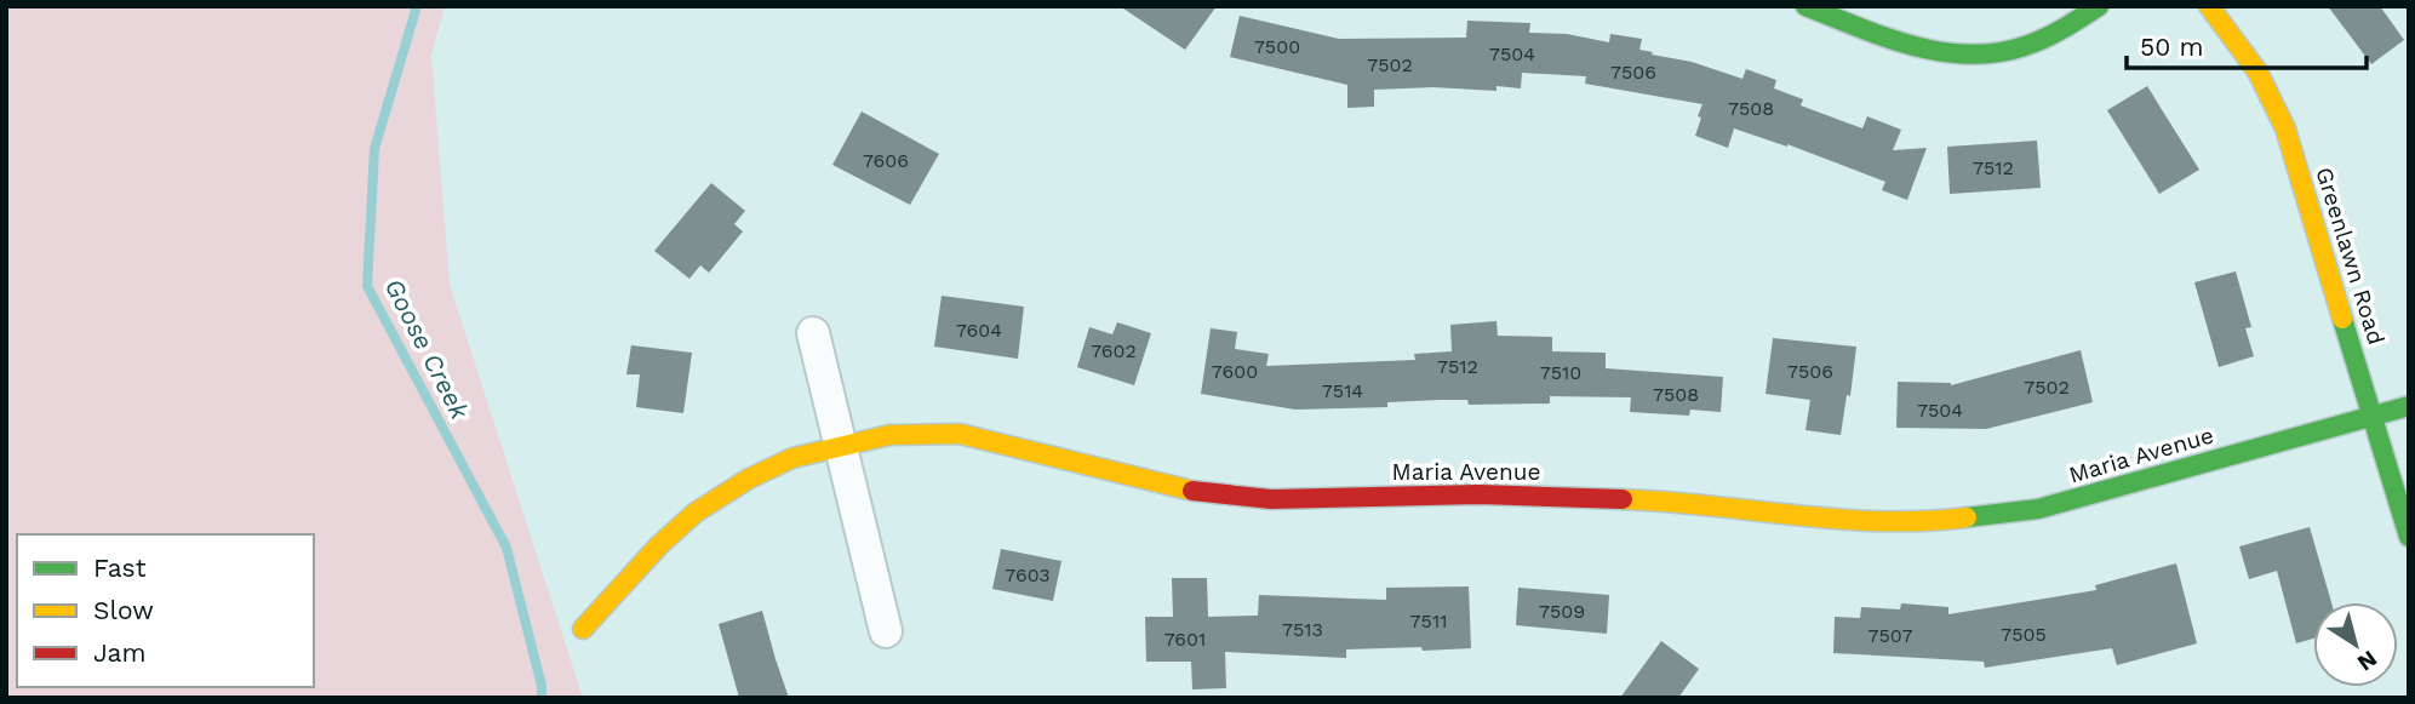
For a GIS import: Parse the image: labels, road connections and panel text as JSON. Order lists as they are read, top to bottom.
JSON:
{
  "streets": {
    "street": ["Greenlawn Road", "Maria Avenue"]
  },
  "crossings": [
    ["Greenlawn Road", "Maria Avenue"]
  ],
  "water": ["Goose Creek"],
  "house_numbers": [
    "7500",
    "7504",
    "7502",
    "7506",
    "7508",
    "7606",
    "7512",
    "7604",
    "7602",
    "7512",
    "7600",
    "7506",
    "7510",
    "7502",
    "7514",
    "7508",
    "7504",
    "7603",
    "7509",
    "7511",
    "7513",
    "7505",
    "7507",
    "7601"
  ],
  "legend": ["Fast", "Slow", "Jam"],
  "scale_bar": "50 m",
  "north": "bottom right"
}
